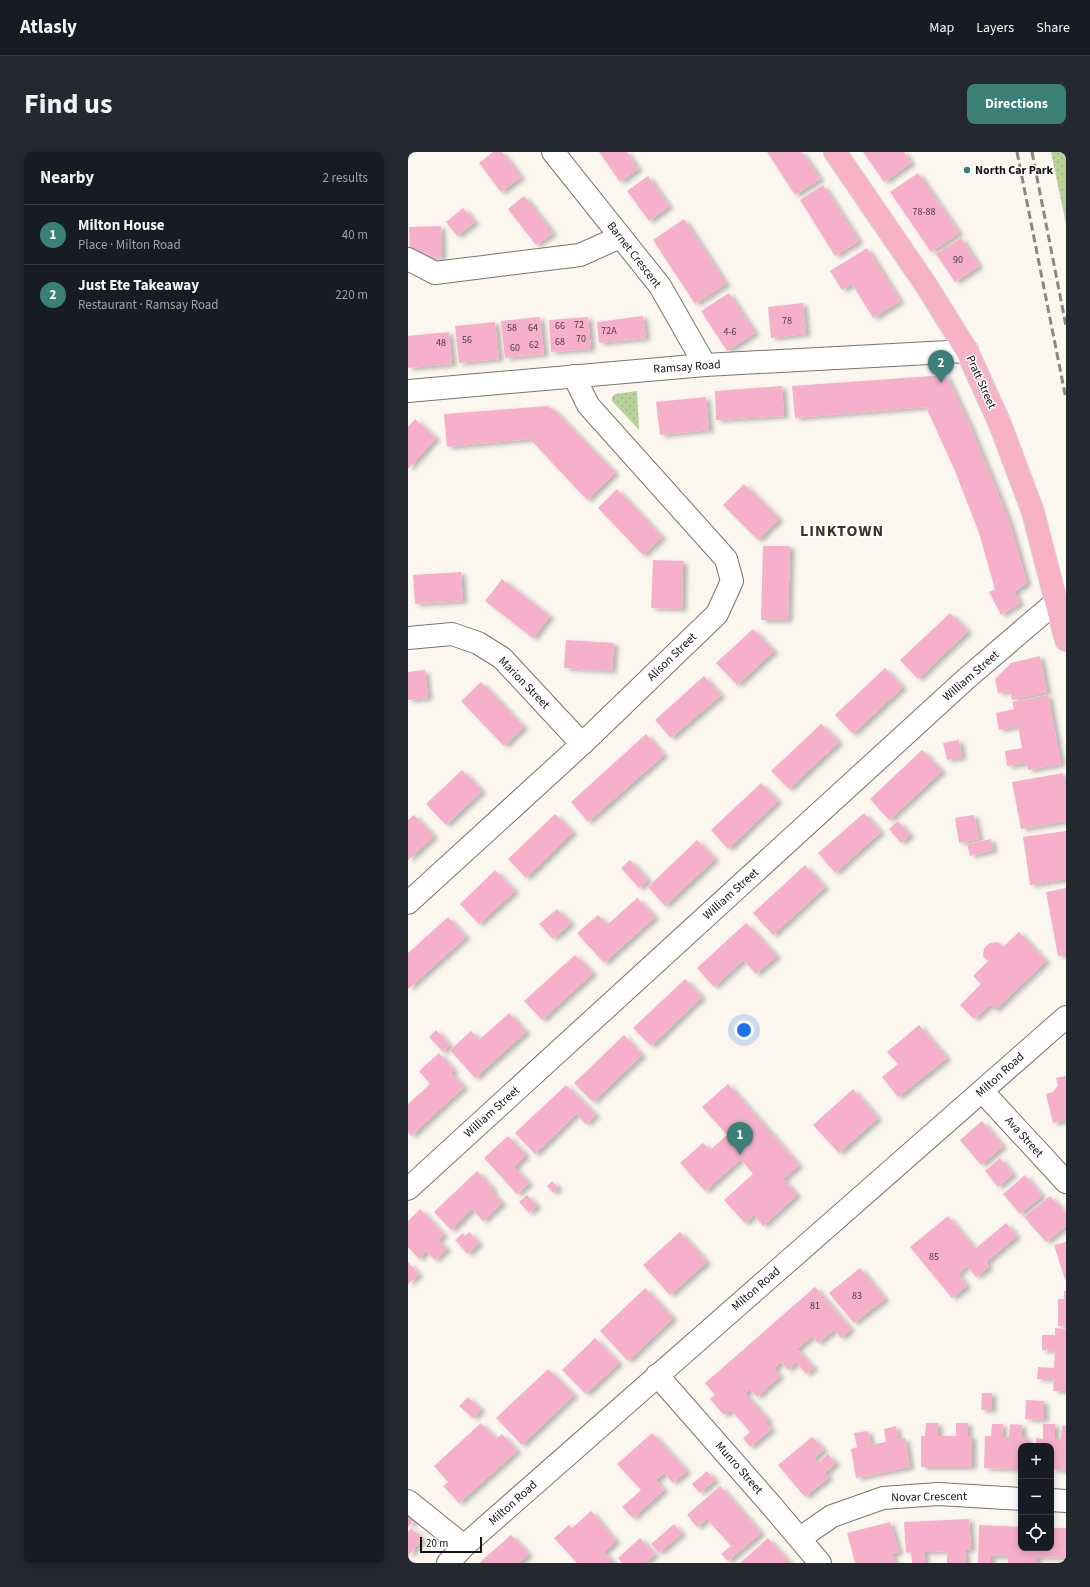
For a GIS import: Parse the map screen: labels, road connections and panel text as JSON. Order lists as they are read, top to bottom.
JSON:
{
  "streets": {
    "main road": ["Pratt Street"],
    "street": [
      "Barnet Crescent",
      "Ramsay Road",
      "Alison Street",
      "William Street",
      "Marion Street",
      "Milton Road",
      "Ava Street",
      "Munro Street",
      "Novar Crescent"
    ]
  },
  "crossings": [
    ["Barnet Crescent", "Ramsay Road"],
    ["Ramsay Road", "Pratt Street"],
    ["Ramsay Road", "Alison Street"],
    ["Pratt Street", "William Street"],
    ["Alison Street", "Marion Street"],
    ["Milton Road", "Ava Street"],
    ["Milton Road", "Munro Street"],
    ["Munro Street", "Novar Crescent"]
  ],
  "districts": ["LINKTOWN"],
  "places": ["North Car Park"],
  "house_numbers": [
    "78-88",
    "90",
    "78",
    "72",
    "66",
    "58",
    "64",
    "72A",
    "4-6",
    "70",
    "56",
    "68",
    "48",
    "62",
    "60",
    "85",
    "83",
    "81"
  ],
  "scale_bar": "20 m",
  "page": {
    "header": "Atlasly",
    "nav": ["Map", "Layers", "Share"],
    "title": "Find us",
    "buttons": "Directions",
    "heading": ["Nearby", "2 results"],
    "list": [
      {
        "mark": "1",
        "name": "Milton House",
        "note": "Place · Milton Road",
        "value": "40 m"
      },
      {
        "mark": "2",
        "name": "Just Ete Takeaway",
        "note": "Restaurant · Ramsay Road",
        "value": "220 m"
      }
    ],
    "pins": ["2", "1"],
    "map_buttons": ["+", "−"],
    "scale": "20 m"
  }
}
